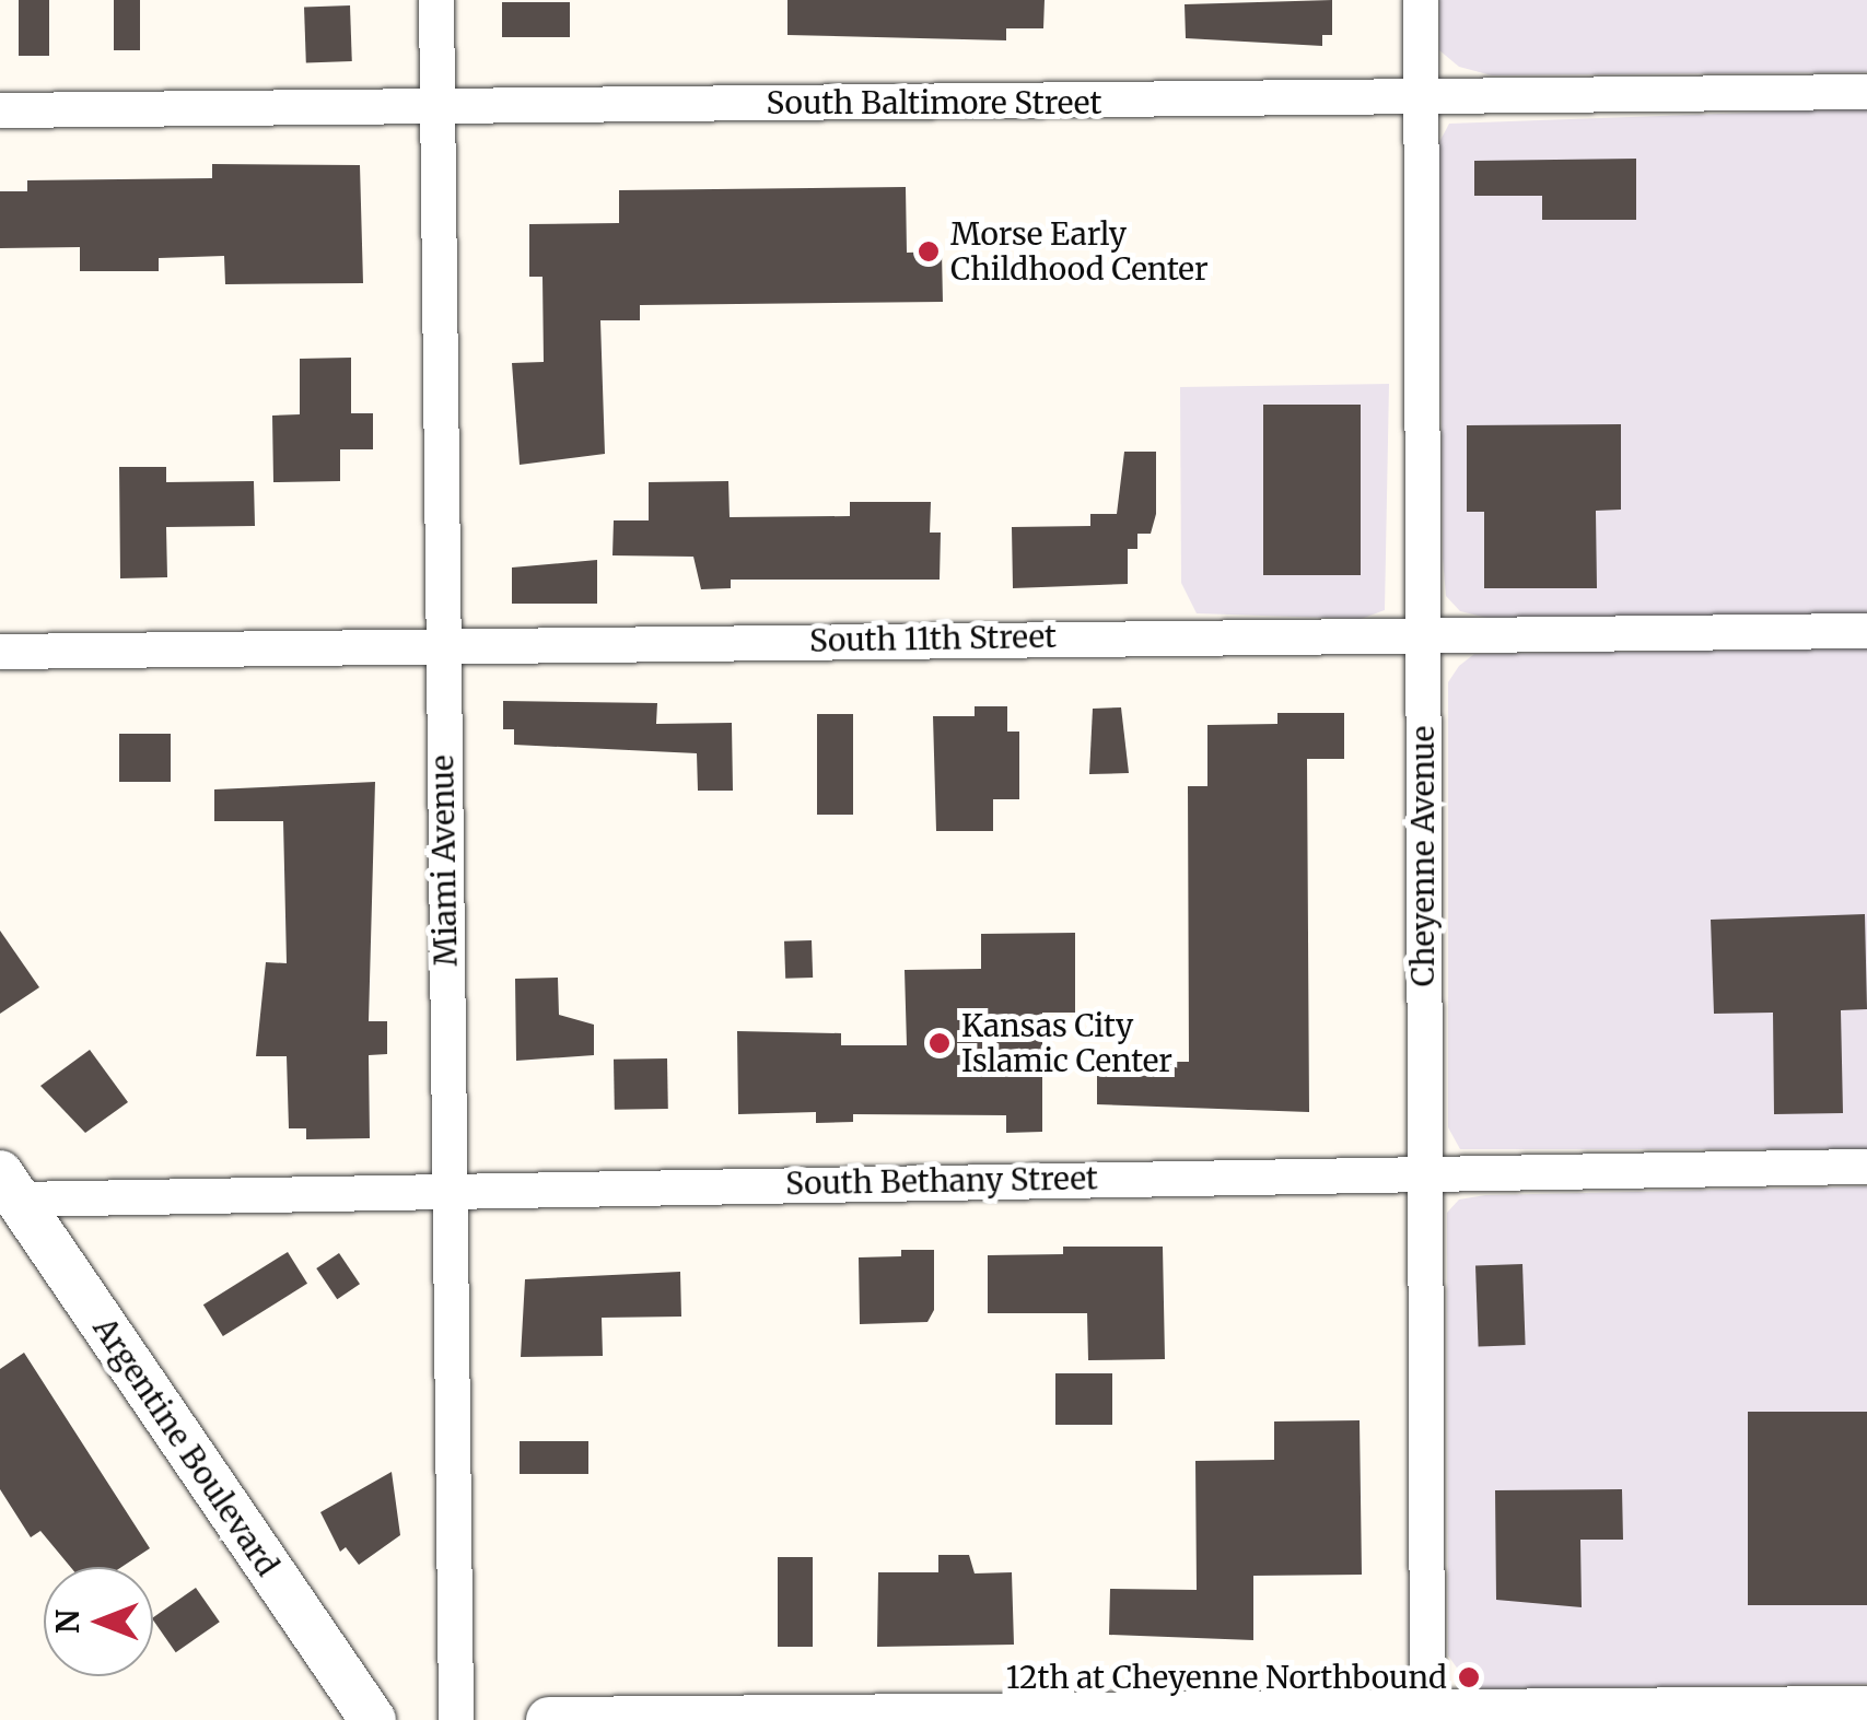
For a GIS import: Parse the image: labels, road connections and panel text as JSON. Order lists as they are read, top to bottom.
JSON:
{
  "streets": {
    "street": [
      "South Baltimore Street",
      "South 11th Street",
      "Cheyenne Avenue",
      "Miami Avenue",
      "South Bethany Street",
      "Argentine Boulevard"
    ]
  },
  "crossings": [
    ["South Baltimore Street", "Cheyenne Avenue"],
    ["South Baltimore Street", "Miami Avenue"],
    ["South 11th Street", "Cheyenne Avenue"],
    ["South 11th Street", "Miami Avenue"],
    ["Cheyenne Avenue", "South Bethany Street"],
    ["Miami Avenue", "South Bethany Street"],
    ["South Bethany Street", "Argentine Boulevard"]
  ],
  "places": ["Morse Early Childhood Center", "Kansas City Islamic Center", "12th at Cheyenne Northbound"],
  "north": "left"
}
